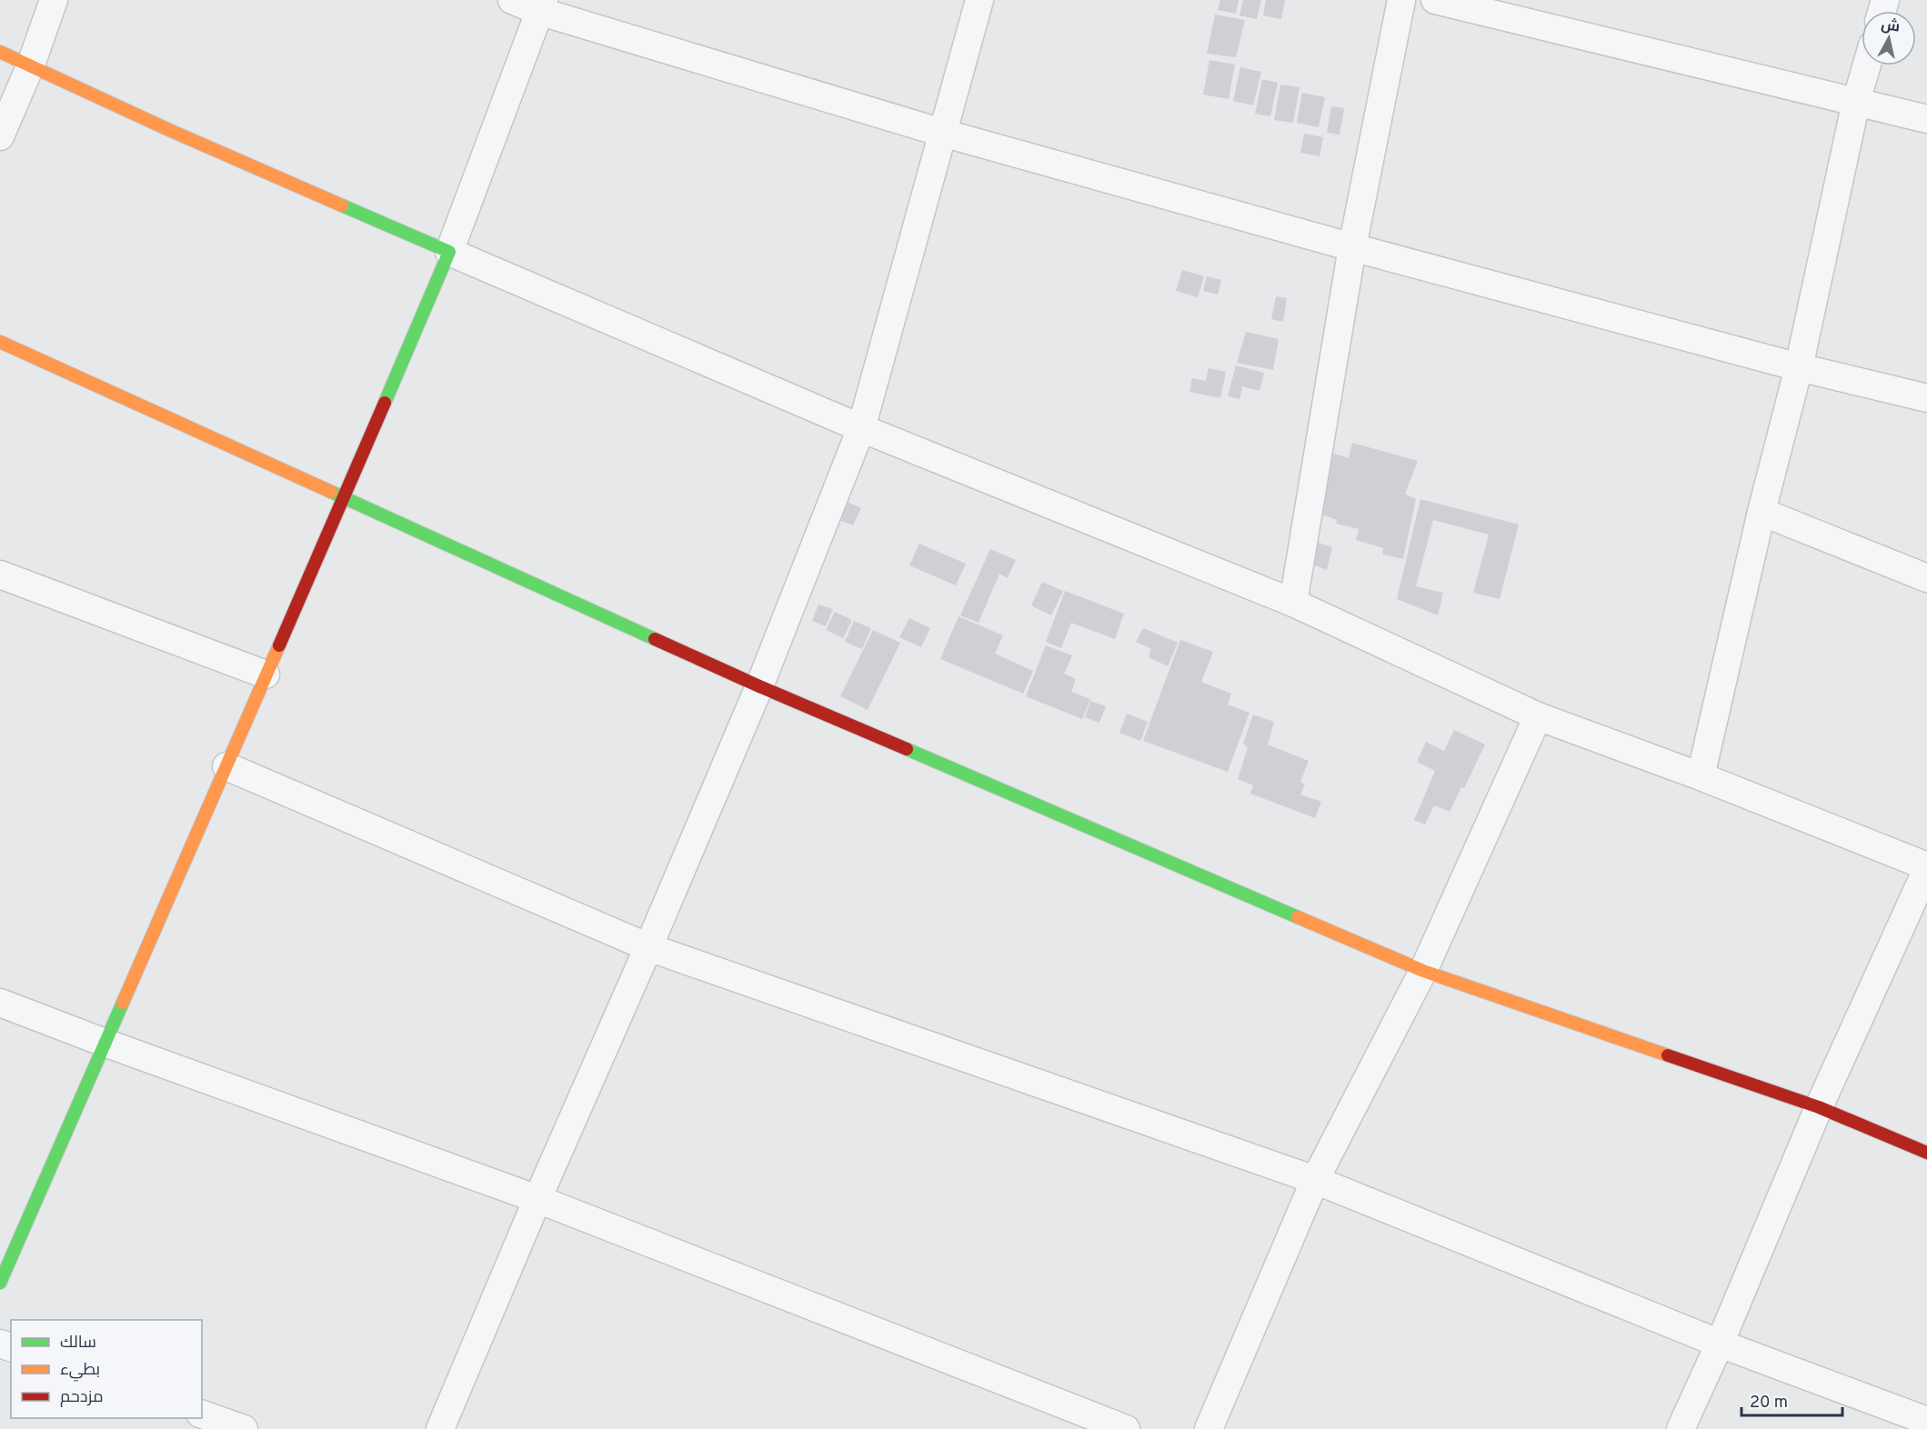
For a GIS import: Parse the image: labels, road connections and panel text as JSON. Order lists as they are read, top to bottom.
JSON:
{
  "legend": ["سالك", "بطيء", "مزدحم"],
  "scale_bar": "20 m",
  "north": "top"
}
